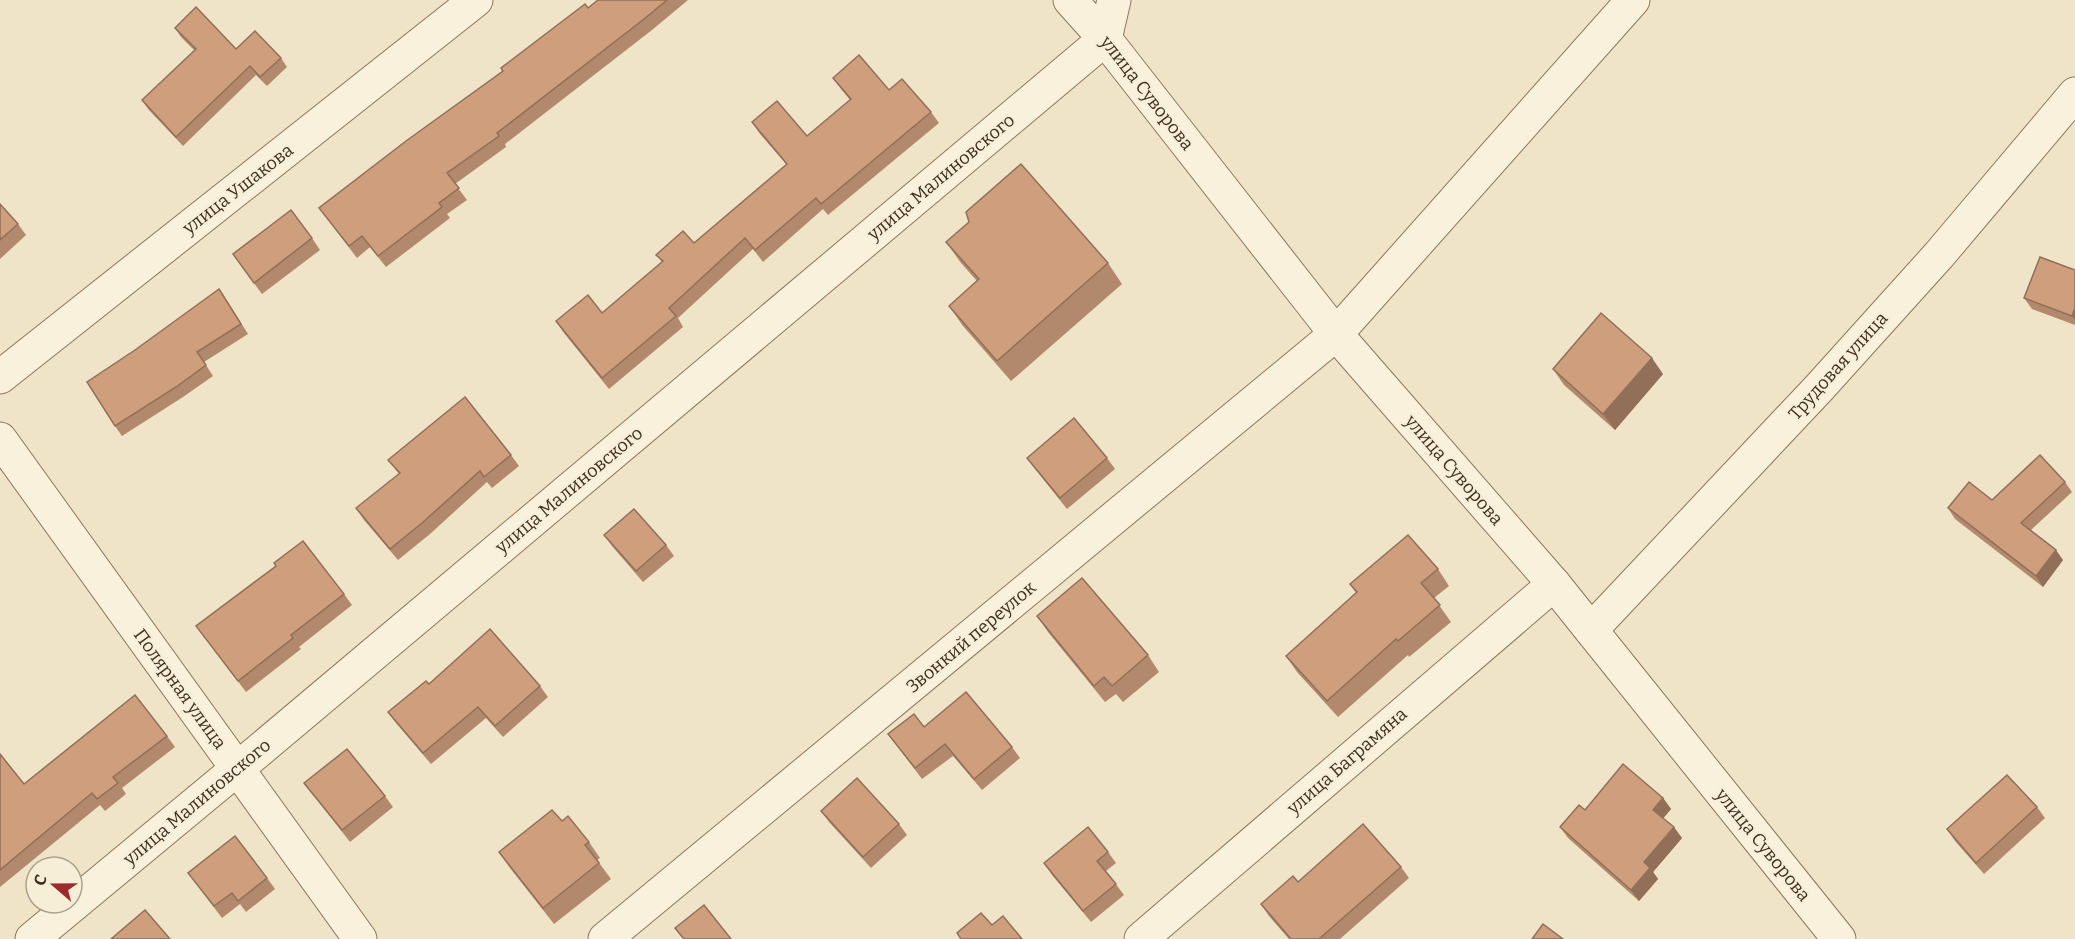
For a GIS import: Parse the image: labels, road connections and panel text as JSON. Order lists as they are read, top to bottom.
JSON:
{
  "streets": {
    "street": [
      "улица Суворова",
      "улица Малиновского",
      "улица Ушакова",
      "Трудовая улица",
      "Звонкий переулок",
      "Полярная улица",
      "улица Баграмяна"
    ]
  },
  "crossings": [
    ["улица Суворова", "улица Малиновского"],
    ["улица Суворова", "Трудовая улица"],
    ["улица Суворова", "Звонкий переулок"],
    ["улица Суворова", "улица Баграмяна"],
    ["улица Малиновского", "Полярная улица"]
  ],
  "north": "left"
}
